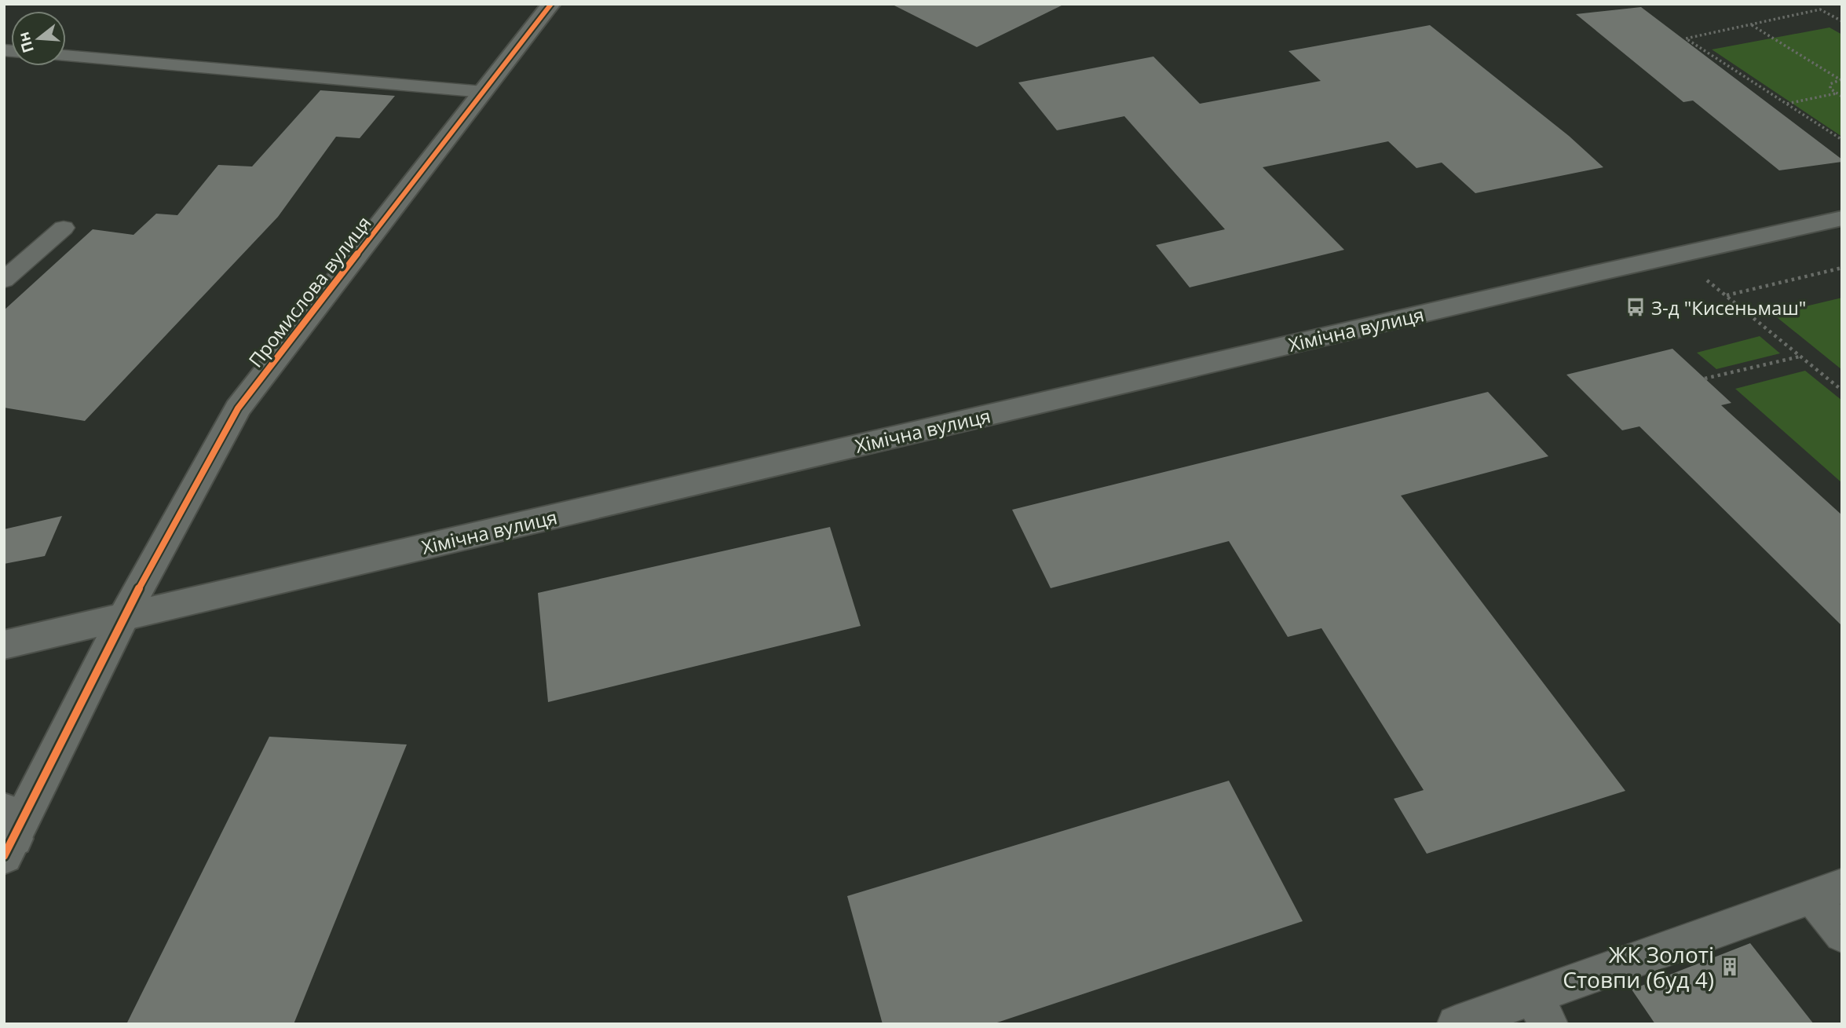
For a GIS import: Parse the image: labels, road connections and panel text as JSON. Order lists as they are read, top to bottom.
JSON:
{
  "streets": {
    "main road": ["Промислова вулиця", "Хімічна вулиця"]
  },
  "crossings": [
    ["Промислова вулиця", "Хімічна вулиця"]
  ],
  "places": {
    "bus stop": ["З-д \"Кисеньмаш\""],
    "building": ["ЖК Золоті Стовпи (буд 4)"]
  },
  "north": "left"
}
